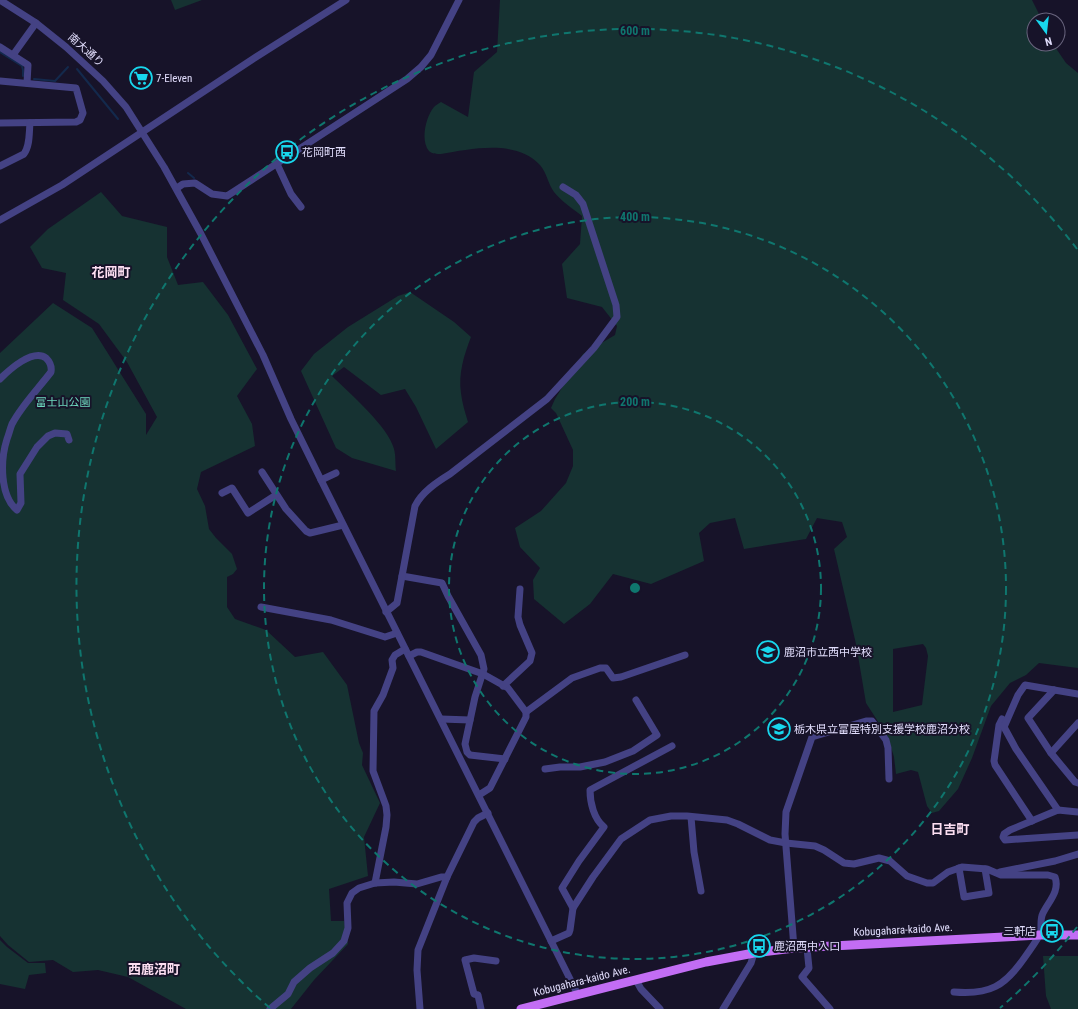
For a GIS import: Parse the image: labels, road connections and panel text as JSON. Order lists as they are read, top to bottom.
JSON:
{
  "streets": {
    "main road": ["Kobugahara-kaido Ave."],
    "street": ["南大通り"]
  },
  "crossings": [
    ["南大通り", "Kobugahara-kaido Ave."]
  ],
  "districts": ["花岡町", "日吉町", "西鹿沼町"],
  "parks": ["富士山公園"],
  "places": {
    "supermarket": ["7-Eleven"],
    "bus stop": ["花岡町西", "三軒店", "鹿沼西中入口"],
    "school or university": ["鹿沼市立西中学校", "栃木県立富屋特別支援学校鹿沼分校"]
  },
  "north": "bottom",
  "rings": ["600 m", "400 m", "200 m"]
}
